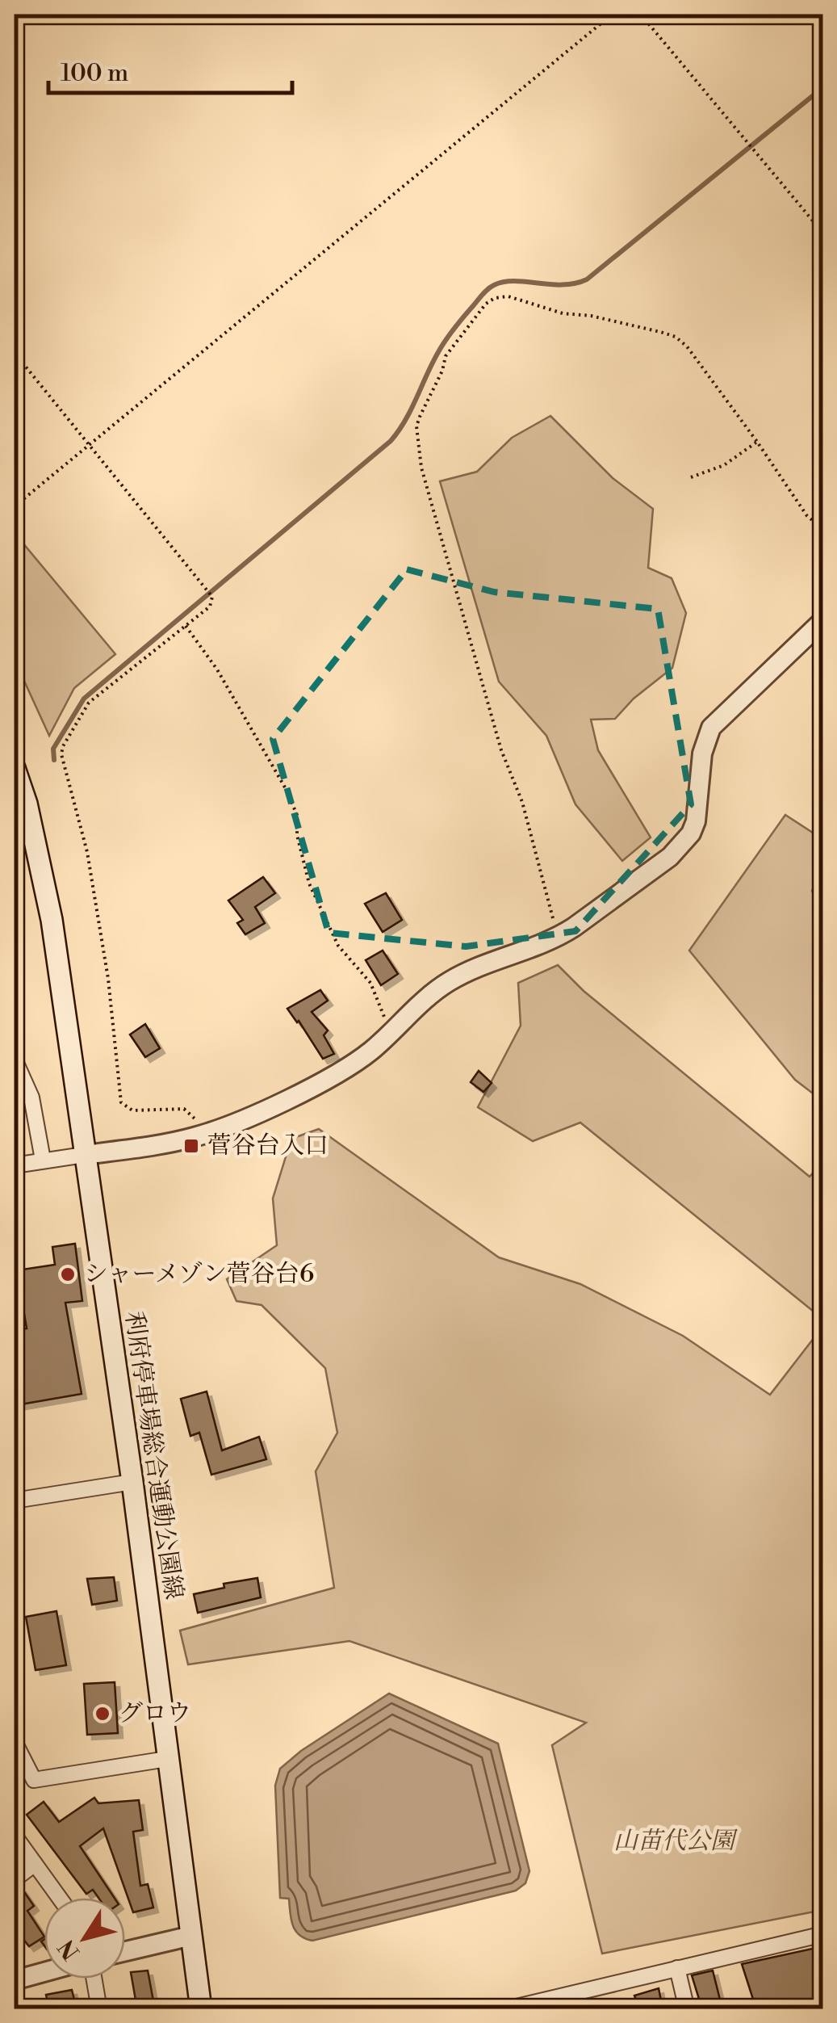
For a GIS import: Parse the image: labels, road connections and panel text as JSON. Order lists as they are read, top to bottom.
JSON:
{
  "streets": {
    "main road": ["利府停車場総合運動公園線"]
  },
  "parks": ["山苗代公園"],
  "places": {
    "transit": ["菅谷台入口"],
    "other": ["シャーメゾン菅谷台6", "グロウ"]
  },
  "scale_bar": "100 m",
  "north": "bottom left"
}
